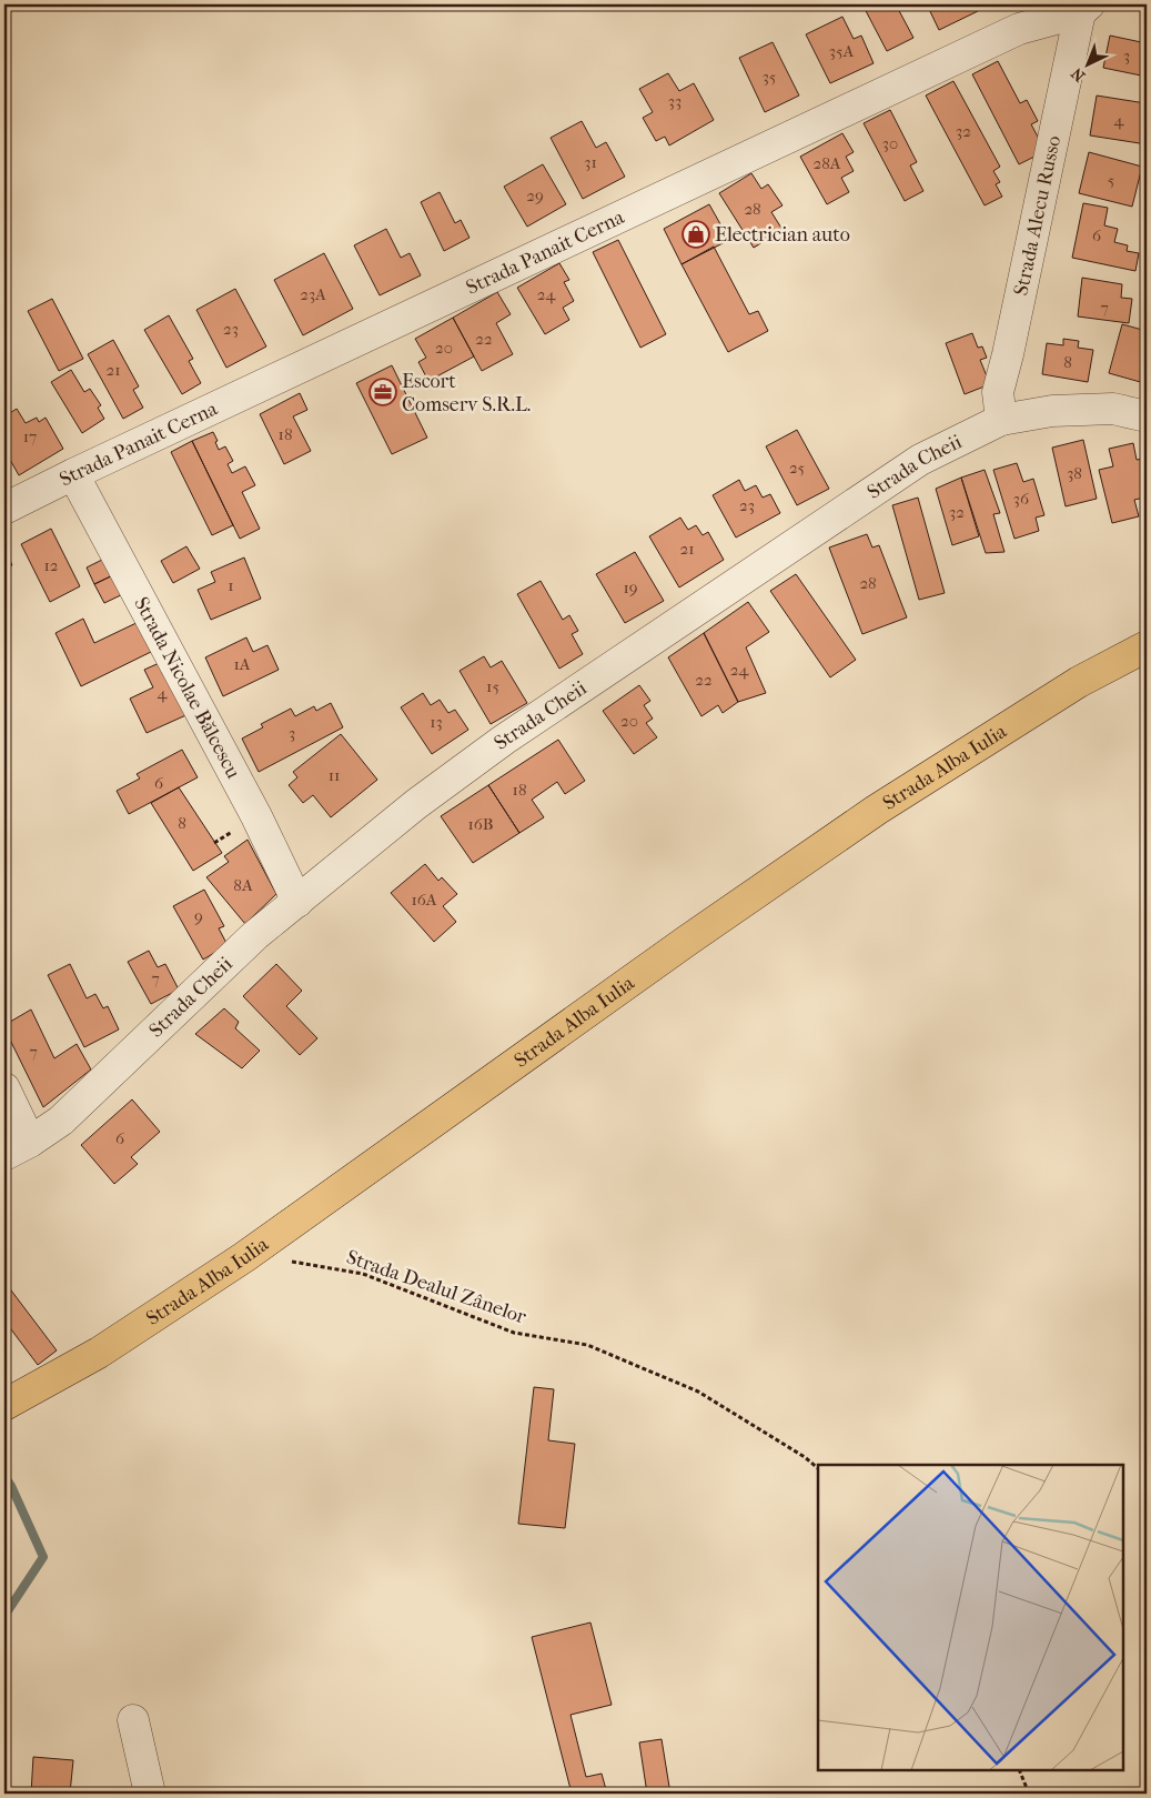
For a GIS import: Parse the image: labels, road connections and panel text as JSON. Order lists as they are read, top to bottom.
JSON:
{
  "streets": {
    "main road": ["Strada Alba Iulia"],
    "street": [
      "Strada Alecu Russo",
      "Strada Panait Cerna",
      "Strada Cheii",
      "Strada Nicolae Bălcescu"
    ],
    "path": ["Strada Dealul Zânelor"]
  },
  "crossings": [
    ["Strada Alecu Russo", "Strada Panait Cerna"],
    ["Strada Alecu Russo", "Strada Cheii"],
    ["Strada Panait Cerna", "Strada Nicolae Bălcescu"],
    ["Strada Cheii", "Strada Nicolae Bălcescu"],
    ["Strada Alba Iulia", "Strada Dealul Zânelor"]
  ],
  "places": {
    "shop": ["Electrician auto"],
    "office": ["Escort Comserv S.R.L."]
  },
  "house_numbers": [
    "35A",
    "3",
    "35",
    "33",
    "4",
    "32",
    "30",
    "31",
    "28A",
    "5",
    "29",
    "28",
    "6",
    "23A",
    "24",
    "7",
    "23",
    "22",
    "20",
    "8",
    "21",
    "18",
    "17",
    "25",
    "38",
    "36",
    "23",
    "32",
    "21",
    "12",
    "28",
    "1",
    "19",
    "1A",
    "24",
    "22",
    "15",
    "4",
    "20",
    "13",
    "3",
    "11",
    "6",
    "18",
    "8",
    "16B",
    "8A",
    "16A",
    "9",
    "7",
    "7",
    "6"
  ],
  "north": "bottom left"
}
